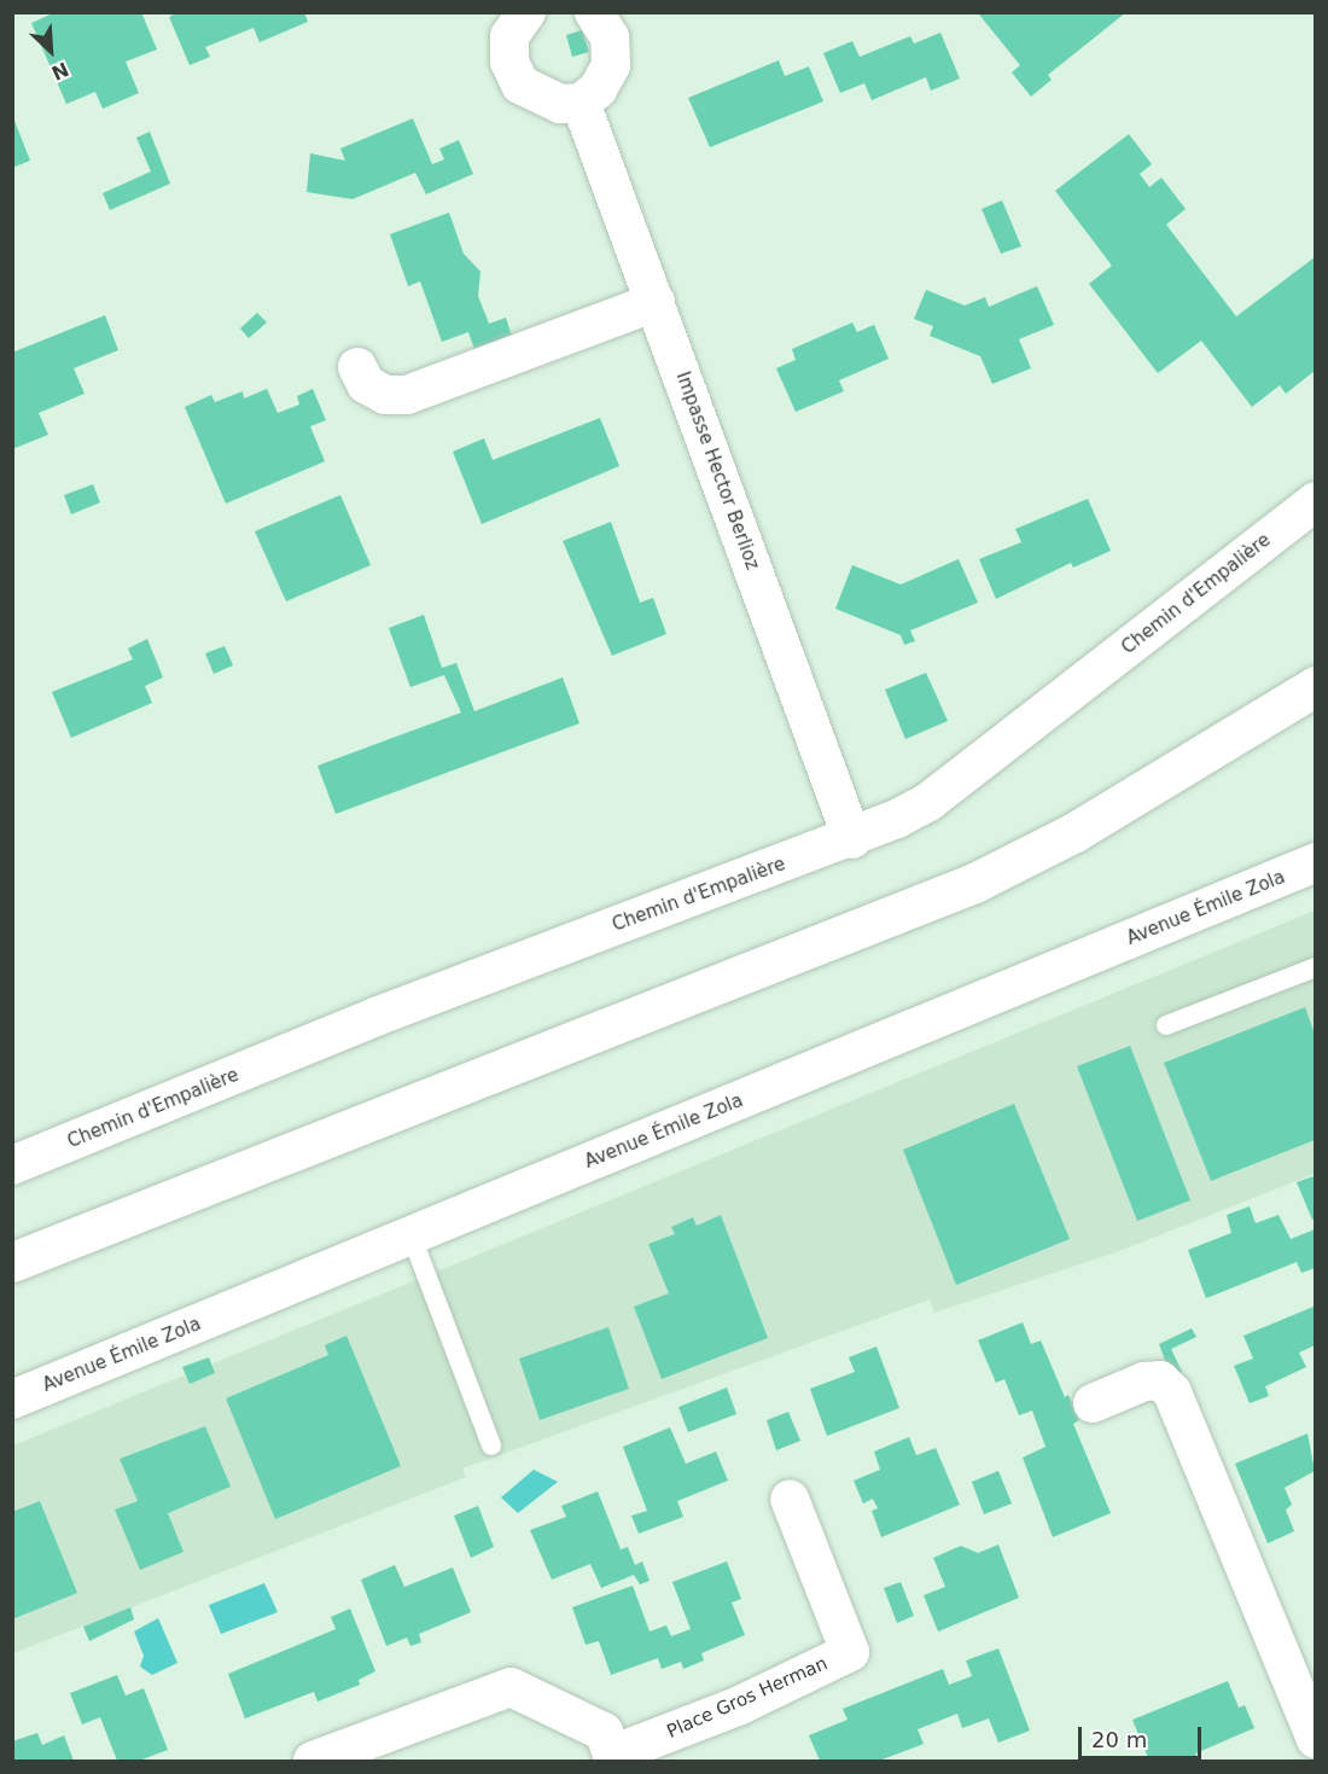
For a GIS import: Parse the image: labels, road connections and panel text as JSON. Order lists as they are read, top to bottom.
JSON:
{
  "streets": {
    "street": [
      "Impasse Hector Berlioz",
      "Chemin d'Empalière",
      "Avenue Émile Zola",
      "Place Gros Herman"
    ]
  },
  "crossings": [
    ["Impasse Hector Berlioz", "Chemin d'Empalière"]
  ],
  "scale_bar": "20 m",
  "north": "bottom right"
}
